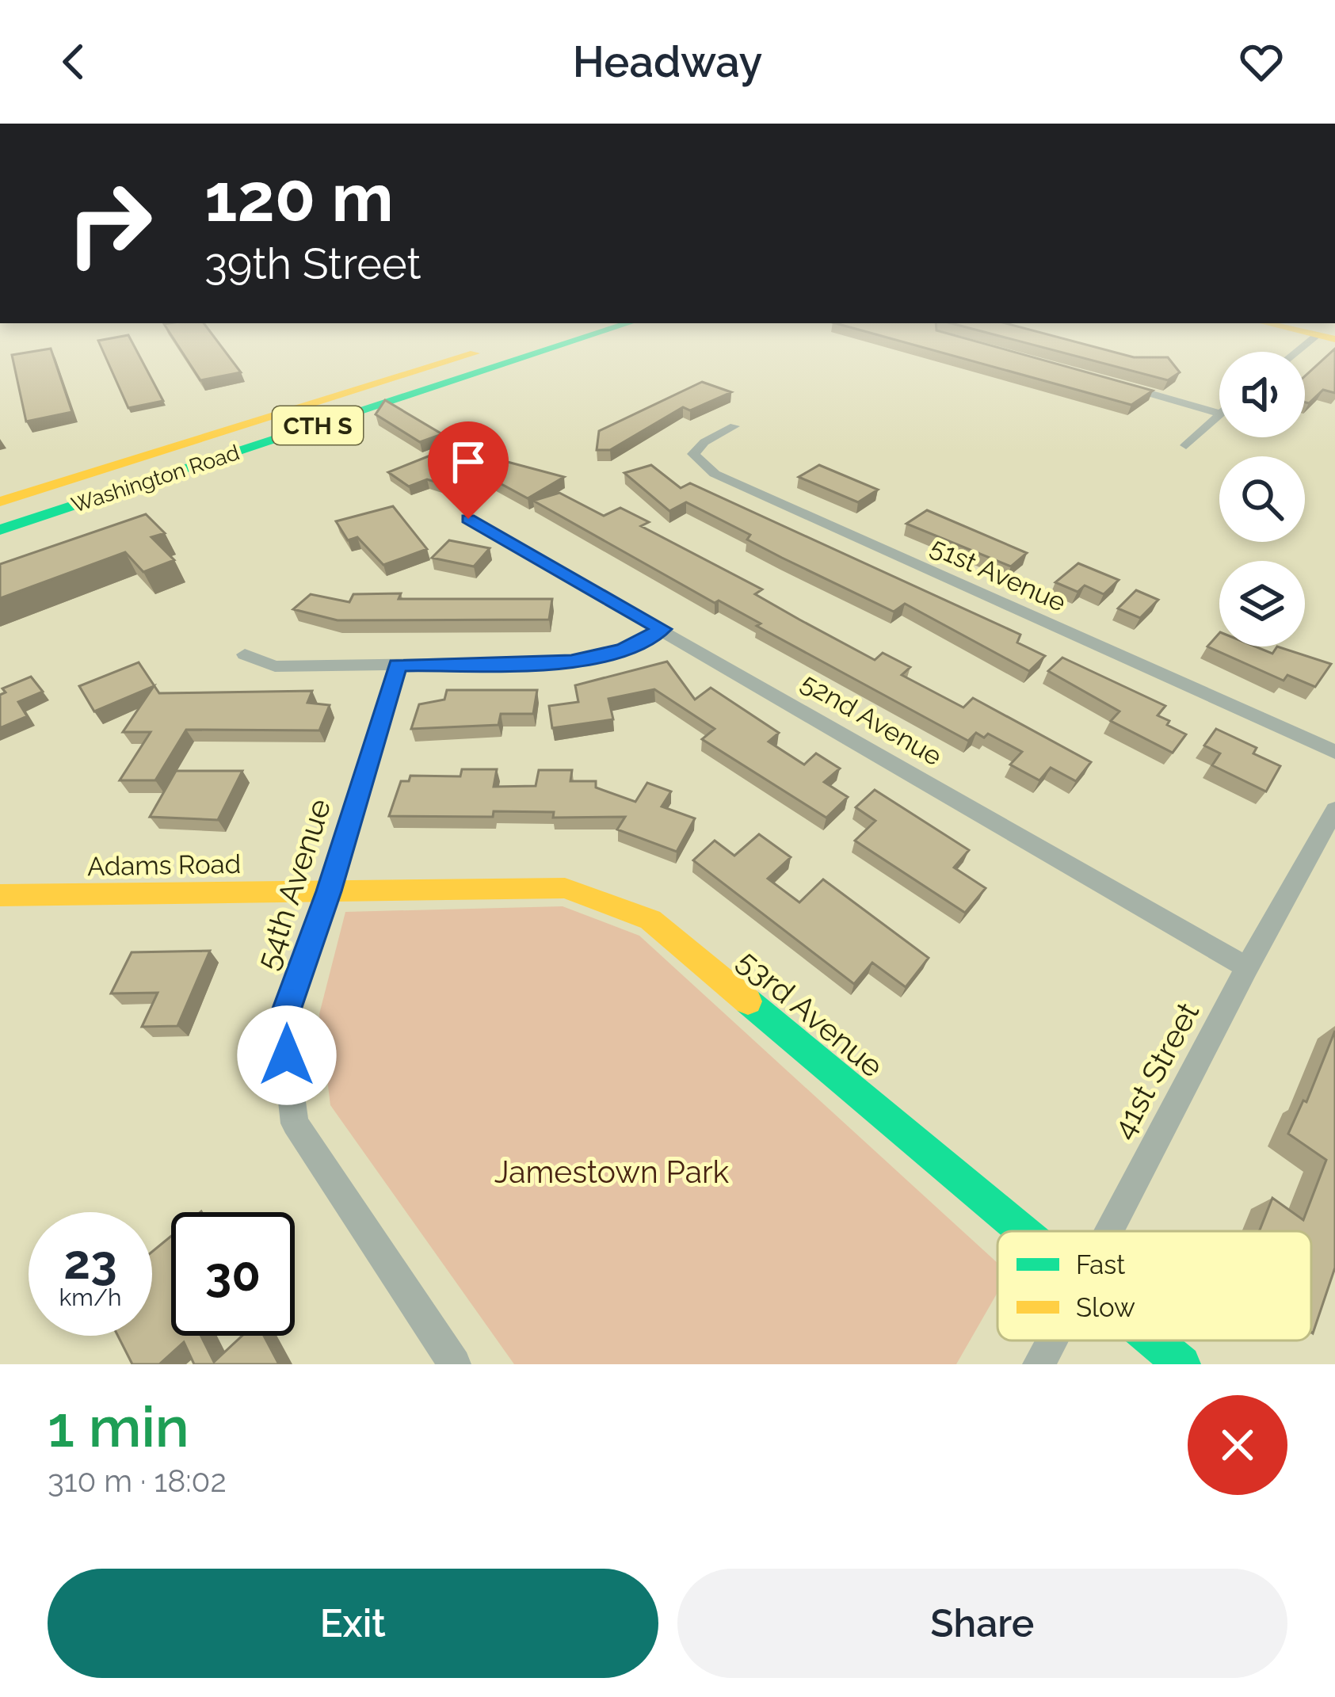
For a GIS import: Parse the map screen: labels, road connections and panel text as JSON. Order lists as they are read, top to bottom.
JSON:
{
  "streets": {
    "main road": [
      "CTH S",
      "Washington Road",
      "Adams Road",
      "53rd Avenue"
    ],
    "street": [
      "51st Avenue",
      "52nd Avenue",
      "54th Avenue",
      "41st Street"
    ]
  },
  "crossings": [
    ["52nd Avenue", "41st Street"],
    ["Adams Road", "54th Avenue"],
    ["Adams Road", "53rd Avenue"],
    ["54th Avenue", "53rd Avenue"]
  ],
  "parks": ["Jamestown Park"],
  "legend": ["Fast", "Slow"],
  "page": {
    "header": "Headway",
    "turn": ["120 m", "39th Street"],
    "speed": "23 km/h",
    "limit": "30",
    "heading": ["1 min", "310 m · 18:02"],
    "buttons": ["Exit", "Share"]
  }
}
